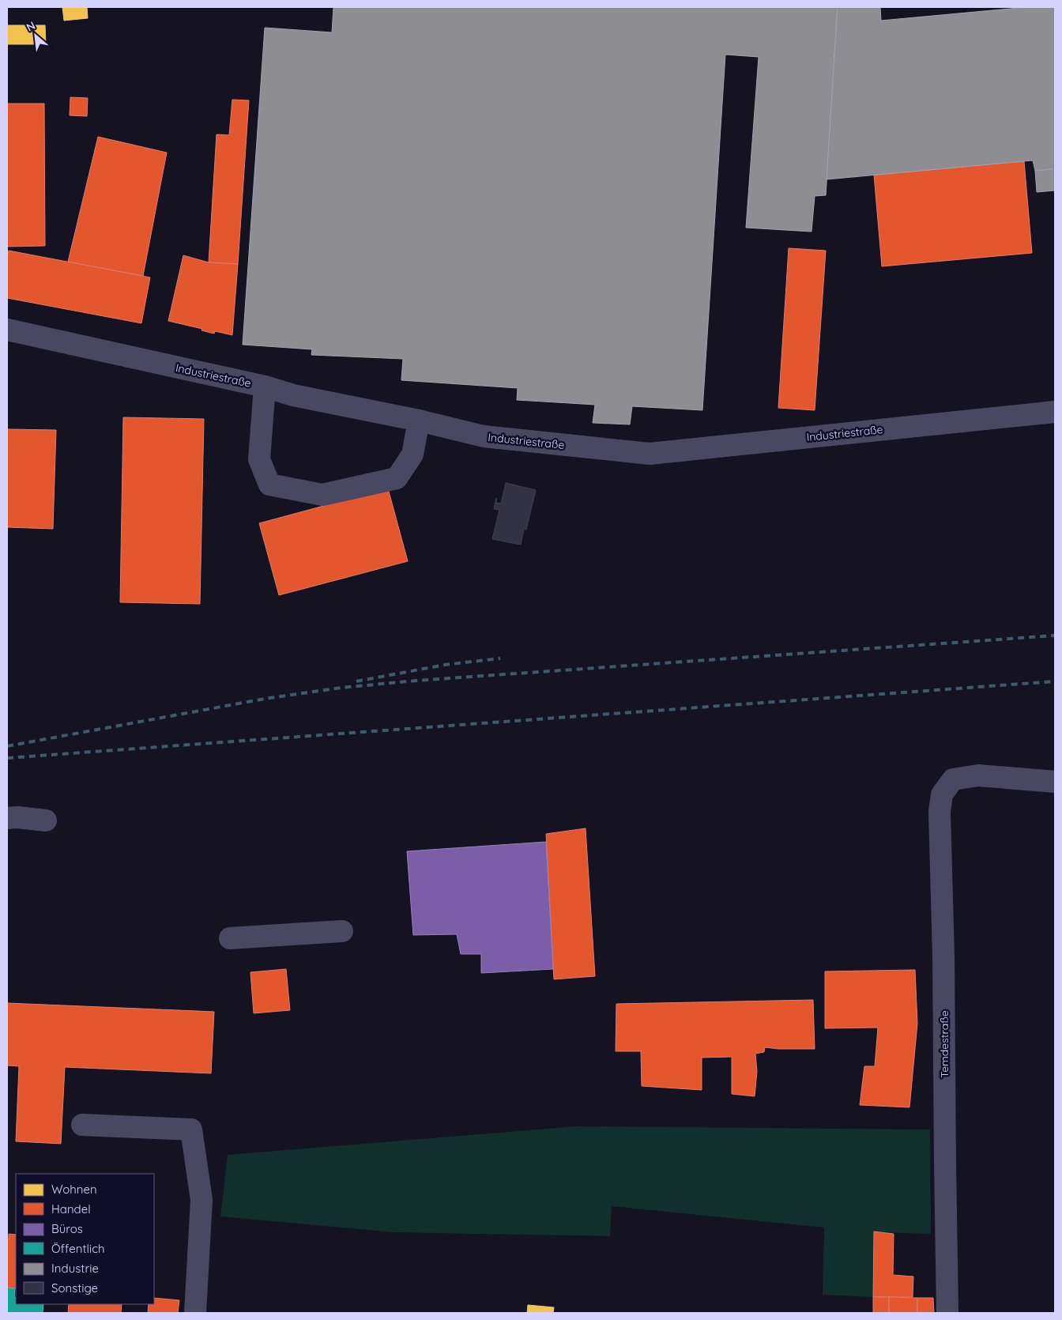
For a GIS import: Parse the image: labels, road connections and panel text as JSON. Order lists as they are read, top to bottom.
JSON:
{
  "streets": {
    "street": ["Industriestraße", "Temdestraße"]
  },
  "legend": [
    "Wohnen",
    "Handel",
    "Büros",
    "Öffentlich",
    "Industrie",
    "Sonstige"
  ],
  "north": "top left"
}
